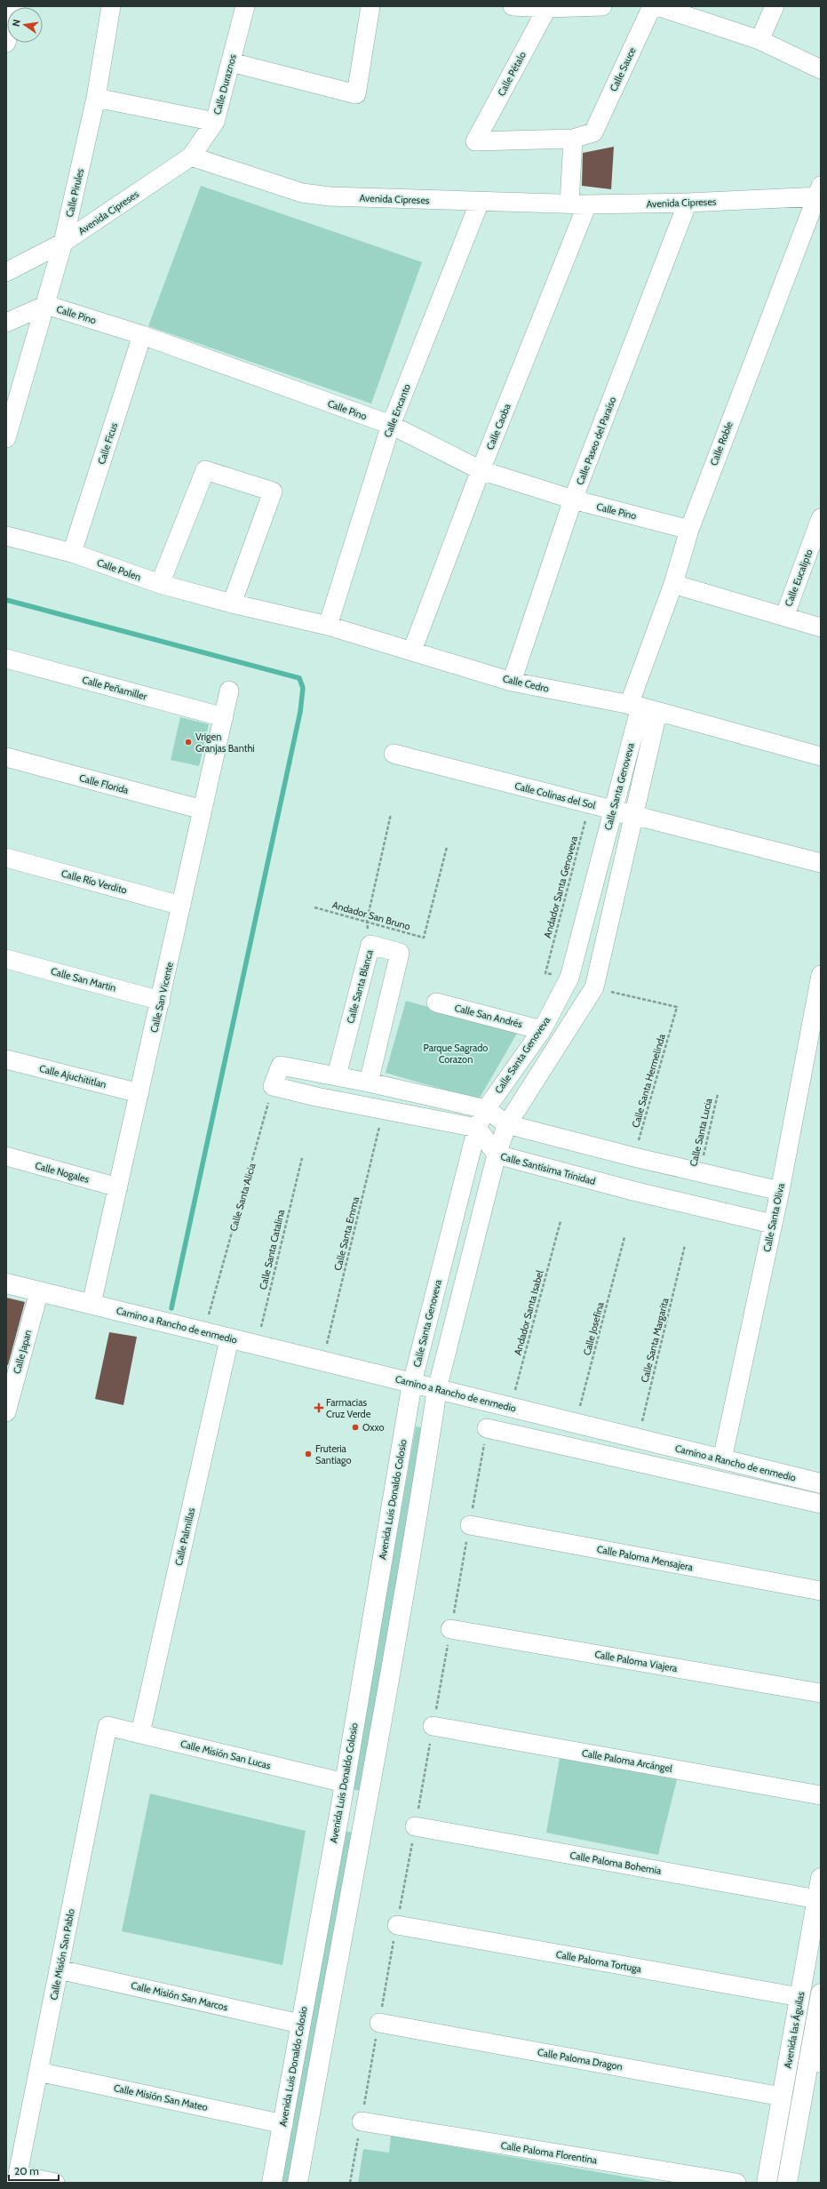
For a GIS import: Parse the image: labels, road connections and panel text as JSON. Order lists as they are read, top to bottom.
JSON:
{
  "streets": {
    "street": [
      "Calle Sauce",
      "Calle Pétalo",
      "Calle Duraznos",
      "Calle Pirules",
      "Avenida Cipreses",
      "Calle Pino",
      "Calle Encanto",
      "Calle Caoba",
      "Calle Paseo del Paraíso",
      "Calle Ficus",
      "Calle Roble",
      "Calle Polen",
      "Calle Eucalipto",
      "Calle Cedro",
      "Calle Peñamiller",
      "Calle Florida",
      "Calle Santa Genoveva",
      "Calle Colinas del Sol",
      "Calle Río Verdito",
      "Calle San Martin",
      "Calle Santa Blanca",
      "Calle San Vicente",
      "Calle San Andrés",
      "Calle Ajuchititlan",
      "Calle Santísima Trinidad",
      "Calle Nogales",
      "Calle Santa Oliva",
      "Camino a Rancho de enmedio",
      "Calle Japan",
      "Avenida Luis Donaldo Colosio",
      "Calle Palmillas",
      "Calle Paloma Mensajera",
      "Calle Paloma Viajera",
      "Calle Misión San Lucas",
      "Calle Paloma Arcángel",
      "Calle Paloma Bohemia",
      "Calle Misión San Pablo",
      "Calle Paloma Tortuga",
      "Calle Misión San Marcos",
      "Avenida las Águilas",
      "Calle Paloma Dragon",
      "Calle Misión San Mateo",
      "Calle Paloma Florentina"
    ],
    "path": [
      "Andador Santa Genoveva",
      "Andador San Bruno",
      "Calle Santa Hermelinda",
      "Calle Santa Lucia",
      "Calle Santa Alicia",
      "Calle Santa Emma",
      "Calle Santa Catalina",
      "Andador Santa Isabel",
      "Calle Josefina",
      "Calle Santa Margarita"
    ]
  },
  "crossings": [
    ["Calle Sauce", "Calle Pétalo"],
    ["Calle Sauce", "Calle Caoba"],
    ["Calle Pétalo", "Calle Caoba"],
    ["Calle Duraznos", "Avenida Cipreses"],
    ["Calle Pirules", "Avenida Cipreses"],
    ["Calle Pirules", "Calle Pino"],
    ["Avenida Cipreses", "Calle Encanto"],
    ["Avenida Cipreses", "Calle Caoba"],
    ["Avenida Cipreses", "Calle Paseo del Paraíso"],
    ["Avenida Cipreses", "Calle Roble"],
    ["Calle Pino", "Calle Encanto"],
    ["Calle Pino", "Calle Caoba"],
    ["Calle Pino", "Calle Paseo del Paraíso"],
    ["Calle Pino", "Calle Ficus"],
    ["Calle Pino", "Calle Roble"],
    ["Calle Encanto", "Calle Cedro"],
    ["Calle Caoba", "Calle Cedro"],
    ["Calle Paseo del Paraíso", "Calle Cedro"],
    ["Calle Ficus", "Calle Polen"],
    ["Calle Roble", "Calle Cedro"],
    ["Calle Roble", "Calle Santa Genoveva"],
    ["Calle Polen", "Calle Cedro"],
    ["Calle Cedro", "Calle Santa Genoveva"],
    ["Calle Peñamiller", "Calle San Vicente"],
    ["Calle Florida", "Calle San Vicente"],
    ["Calle Santa Genoveva", "Calle Colinas del Sol"],
    ["Calle Santa Genoveva", "Calle San Andrés"],
    ["Calle Santa Genoveva", "Calle Santa Hermelinda"],
    ["Calle Santa Genoveva", "Calle Santísima Trinidad"],
    ["Calle Santa Genoveva", "Camino a Rancho de enmedio"],
    ["Calle Santa Genoveva", "Avenida Luis Donaldo Colosio"],
    ["Calle Colinas del Sol", "Andador Santa Genoveva"],
    ["Calle Río Verdito", "Calle San Vicente"],
    ["Andador San Bruno", "Calle Santa Blanca"],
    ["Calle San Martin", "Calle San Vicente"],
    ["Calle San Vicente", "Calle Ajuchititlan"],
    ["Calle San Vicente", "Calle Nogales"],
    ["Calle San Vicente", "Camino a Rancho de enmedio"],
    ["Calle Santísima Trinidad", "Calle Santa Oliva"],
    ["Calle Santa Alicia", "Camino a Rancho de enmedio"],
    ["Calle Santa Oliva", "Camino a Rancho de enmedio"],
    ["Calle Santa Emma", "Camino a Rancho de enmedio"],
    ["Calle Santa Catalina", "Camino a Rancho de enmedio"],
    ["Andador Santa Isabel", "Camino a Rancho de enmedio"],
    ["Camino a Rancho de enmedio", "Calle Josefina"],
    ["Camino a Rancho de enmedio", "Calle Santa Margarita"],
    ["Camino a Rancho de enmedio", "Calle Japan"],
    ["Camino a Rancho de enmedio", "Avenida Luis Donaldo Colosio"],
    ["Camino a Rancho de enmedio", "Calle Palmillas"],
    ["Avenida Luis Donaldo Colosio", "Calle Misión San Lucas"],
    ["Avenida Luis Donaldo Colosio", "Calle Misión San Marcos"],
    ["Avenida Luis Donaldo Colosio", "Calle Misión San Mateo"],
    ["Calle Palmillas", "Calle Misión San Lucas"],
    ["Calle Misión San Lucas", "Calle Misión San Pablo"],
    ["Calle Paloma Bohemia", "Avenida las Águilas"],
    ["Calle Misión San Pablo", "Calle Misión San Marcos"],
    ["Calle Misión San Pablo", "Calle Misión San Mateo"],
    ["Calle Paloma Tortuga", "Avenida las Águilas"],
    ["Avenida las Águilas", "Calle Paloma Dragon"]
  ],
  "parks": ["Parque Sagrado Corazon"],
  "places": {
    "other": ["Vrigen Granjas Banthi", "Oxxo", "Fruteria Santiago"],
    "health": ["Farmacias Cruz Verde"]
  },
  "scale_bar": "20 m",
  "north": "left"
}
